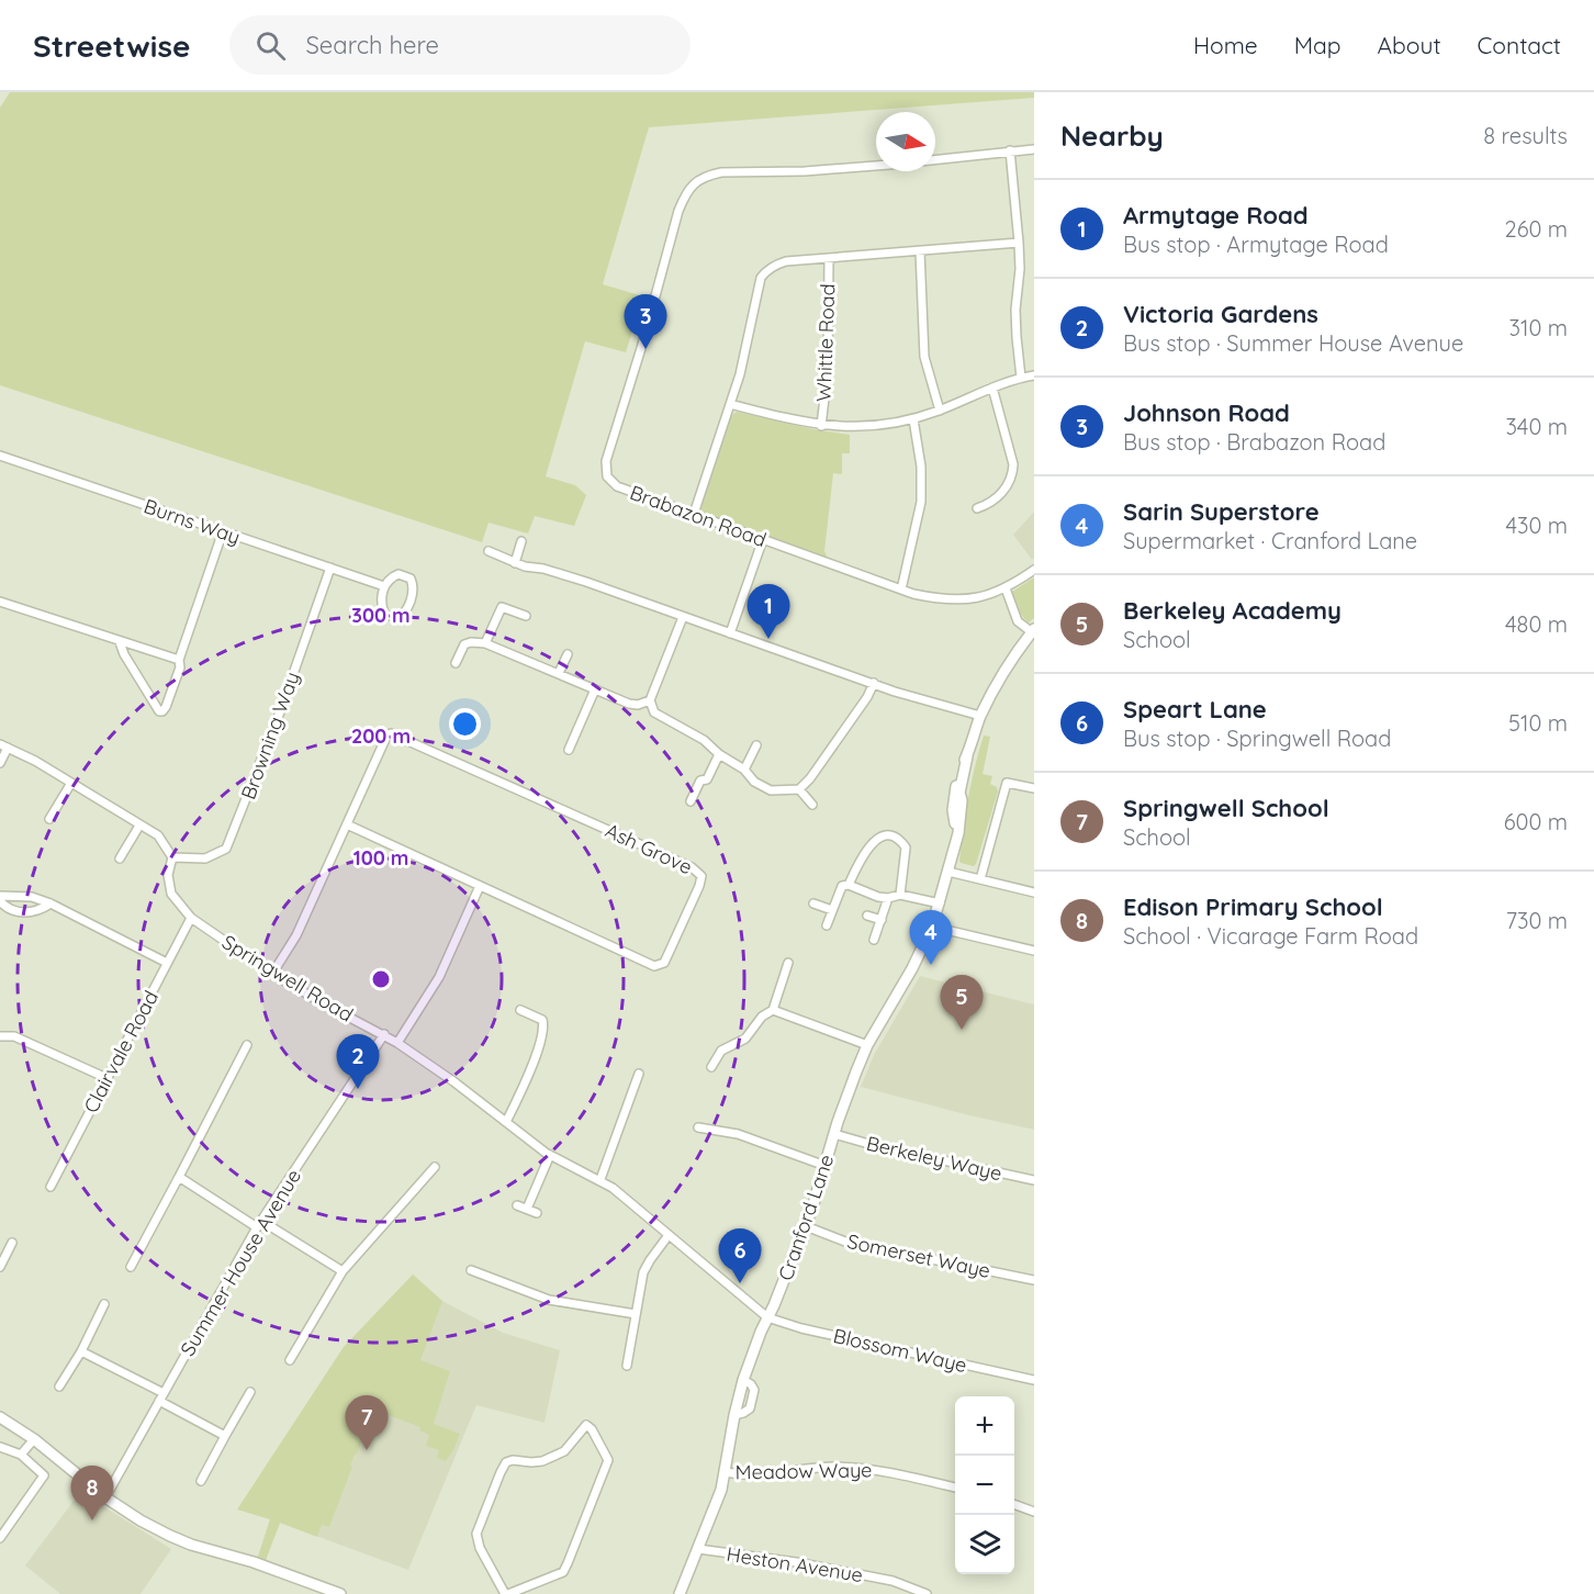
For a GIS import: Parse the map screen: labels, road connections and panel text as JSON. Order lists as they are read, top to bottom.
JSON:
{
  "streets": {
    "street": [
      "Whittle Road",
      "Brabazon Road",
      "Burns Way",
      "Browning Way",
      "Ash Grove",
      "Springwell Road",
      "Clairvale Road",
      "Berkeley Waye",
      "Cranford Lane",
      "Somerset Waye",
      "Summer House Avenue",
      "Blossom Waye",
      "Meadow Waye",
      "Heston Avenue"
    ]
  },
  "crossings": [
    ["Burns Way", "Browning Way"],
    ["Browning Way", "Springwell Road"],
    ["Ash Grove", "Springwell Road"],
    ["Springwell Road", "Clairvale Road"],
    ["Springwell Road", "Cranford Lane"],
    ["Springwell Road", "Summer House Avenue"],
    ["Springwell Road", "Blossom Waye"],
    ["Berkeley Waye", "Cranford Lane"],
    ["Cranford Lane", "Somerset Waye"],
    ["Cranford Lane", "Blossom Waye"],
    ["Cranford Lane", "Meadow Waye"],
    ["Cranford Lane", "Heston Avenue"]
  ],
  "north": "right",
  "page": {
    "header": "Streetwise",
    "search": "Search here",
    "nav": [
      "Home",
      "Map",
      "About",
      "Contact"
    ],
    "heading": ["Nearby", "8 results"],
    "list": [
      {
        "mark": "1",
        "name": "Armytage Road",
        "note": "Bus stop · Armytage Road",
        "value": "260 m"
      },
      {
        "mark": "2",
        "name": "Victoria Gardens",
        "note": "Bus stop · Summer House Avenue",
        "value": "310 m"
      },
      {
        "mark": "3",
        "name": "Johnson Road",
        "note": "Bus stop · Brabazon Road",
        "value": "340 m"
      },
      {
        "mark": "4",
        "name": "Sarin Superstore",
        "note": "Supermarket · Cranford Lane",
        "value": "430 m"
      },
      {
        "mark": "5",
        "name": "Berkeley Academy",
        "note": "School",
        "value": "480 m"
      },
      {
        "mark": "6",
        "name": "Speart Lane",
        "note": "Bus stop · Springwell Road",
        "value": "510 m"
      },
      {
        "mark": "7",
        "name": "Springwell School",
        "note": "School",
        "value": "600 m"
      },
      {
        "mark": "8",
        "name": "Edison Primary School",
        "note": "School · Vicarage Farm Road",
        "value": "730 m"
      }
    ],
    "pins": [
      "3",
      "1",
      "4",
      "5",
      "2",
      "6",
      "7",
      "8"
    ],
    "map_buttons": ["+", "−"]
  },
  "rings": ["300 m", "200 m", "100 m"]
}
